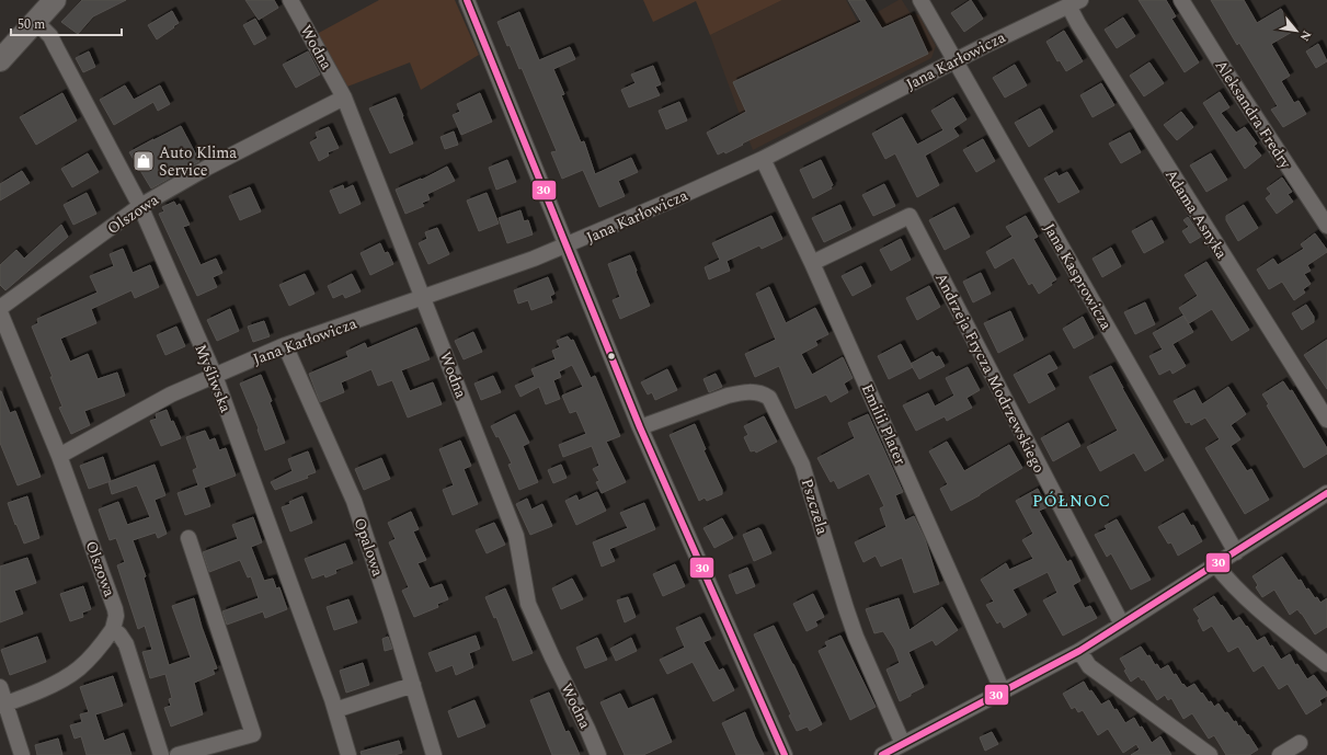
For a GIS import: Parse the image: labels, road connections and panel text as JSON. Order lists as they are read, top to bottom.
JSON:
{
  "streets": {
    "street": [
      "Wodna",
      "Jana Karłowicza",
      "Aleksandra Fredry",
      "Olszowa",
      "Adama Asnyka",
      "Jana Kasprowicza",
      "Andrzeja Frycza Modrzewskiego",
      "Myśliwska",
      "Emilii Plater",
      "Pszczela",
      "Opalowa"
    ]
  },
  "crossings": [
    ["Wodna", "Jana Karłowicza"],
    ["Wodna", "Olszowa"],
    ["Jana Karłowicza", "Olszowa"],
    ["Jana Karłowicza", "Adama Asnyka"],
    ["Jana Karłowicza", "Jana Kasprowicza"],
    ["Jana Karłowicza", "Myśliwska"],
    ["Jana Karłowicza", "Emilii Plater"],
    ["Jana Karłowicza", "Opalowa"],
    ["Olszowa", "Myśliwska"],
    ["Andrzeja Frycza Modrzewskiego", "Emilii Plater"]
  ],
  "districts": ["PÓŁNOC"],
  "places": {
    "shop": ["Auto Klima Service"]
  },
  "lines": ["transit line 30"],
  "scale_bar": "50 m",
  "north": "bottom right"
}
